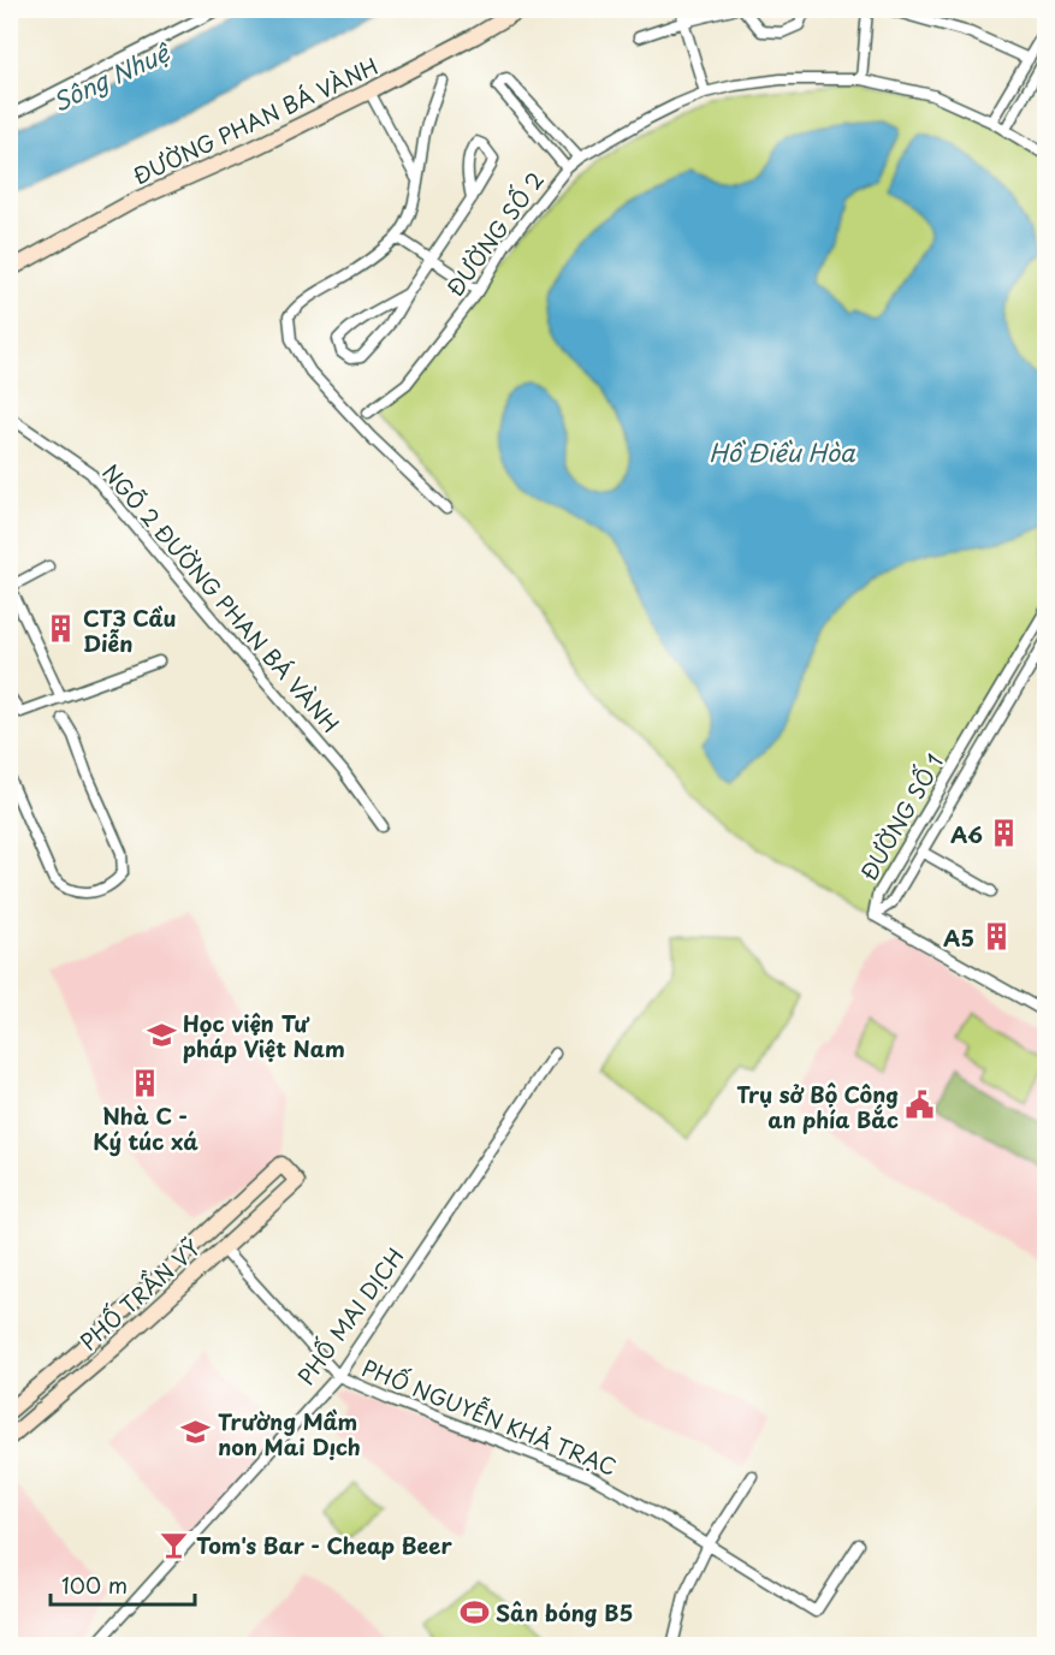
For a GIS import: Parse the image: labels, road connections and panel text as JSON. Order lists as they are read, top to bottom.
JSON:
{
  "streets": {
    "main road": ["ĐƯỜNG PHAN BÁ VÀNH", "PHỐ TRẦN VỸ"],
    "street": [
      "ĐƯỜNG SỐ 2",
      "NGÕ 2 ĐƯỜNG PHAN BÁ VÀNH",
      "ĐƯỜNG SỐ 1",
      "PHỐ MAI DỊCH",
      "PHỐ NGUYỄN KHẢ TRẠC"
    ]
  },
  "crossings": [
    ["PHỐ TRẦN VỸ", "PHỐ NGUYỄN KHẢ TRẠC"],
    ["PHỐ MAI DỊCH", "PHỐ NGUYỄN KHẢ TRẠC"]
  ],
  "water": ["Sông Nhuệ", "Hồ Điều Hòa"],
  "places": {
    "building": [
      "CT3 Cầu Diễn",
      "A6",
      "A5",
      "Nhà C - Ký túc xá"
    ],
    "school or university": ["Học viện Tư pháp Việt Nam", "Trường Mầm non Mai Dịch"],
    "public building": ["Trụ sở Bộ Công an phía Bắc"],
    "bar": ["Tom's Bar - Cheap Beer"],
    "sports": ["Sân bóng B5"]
  },
  "scale_bar": "100 m"
}
